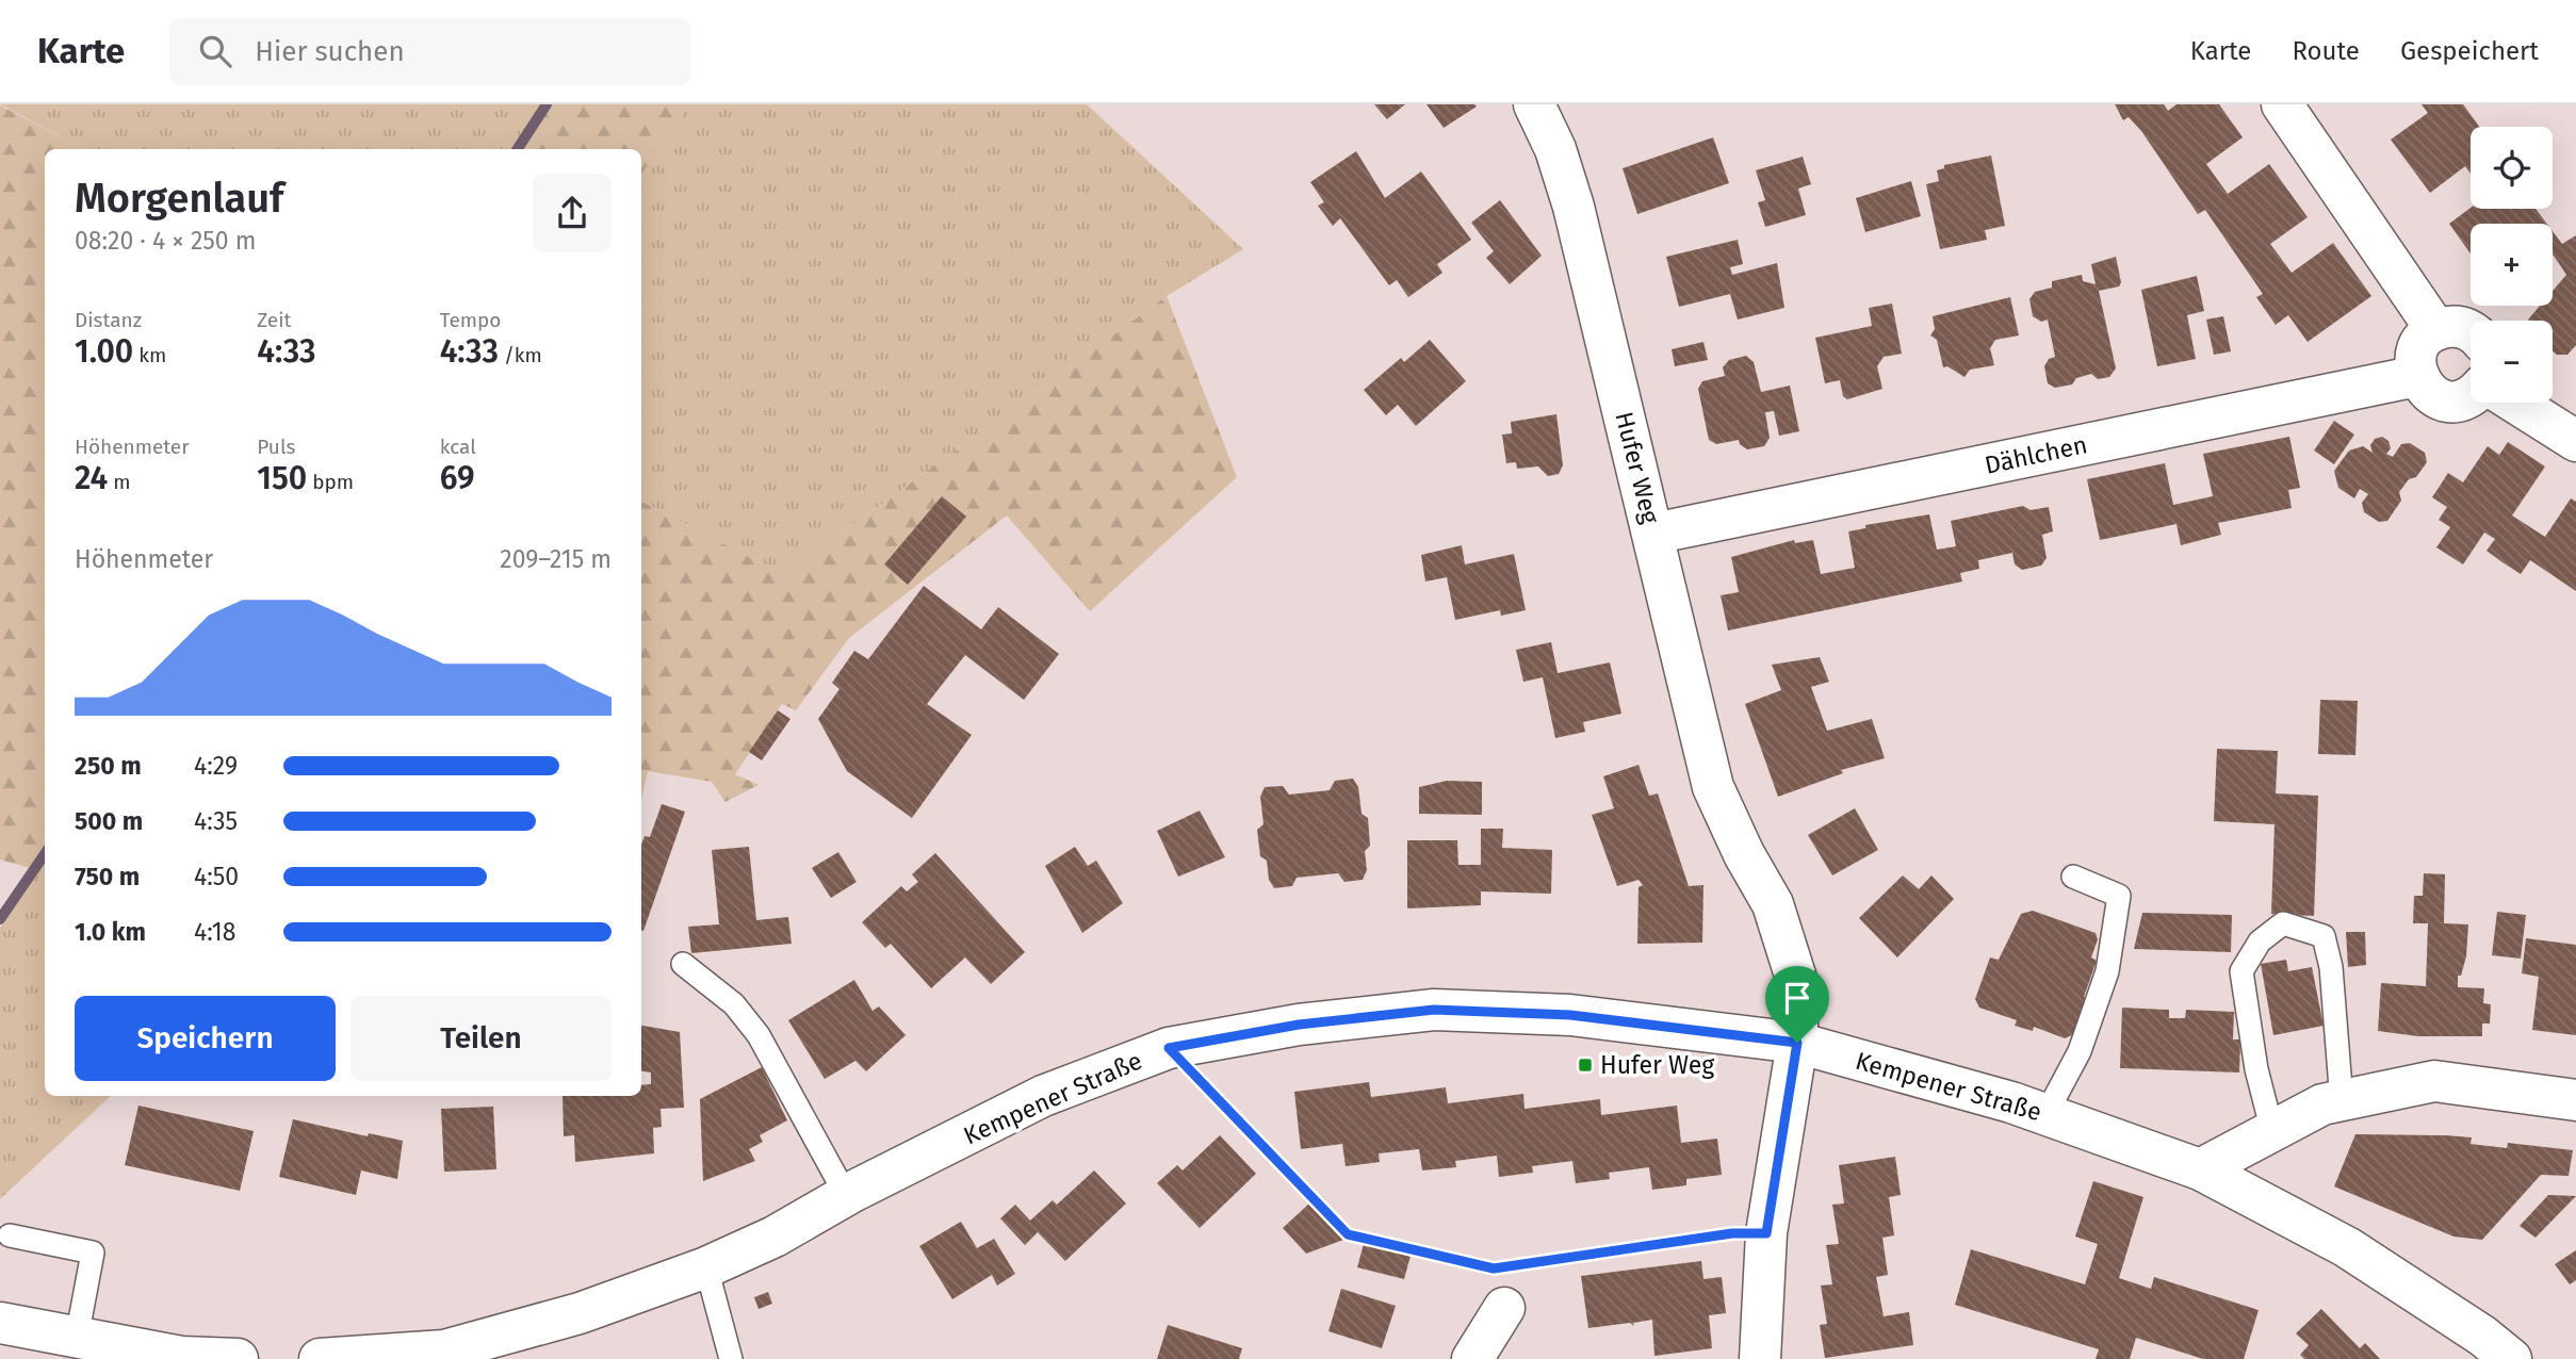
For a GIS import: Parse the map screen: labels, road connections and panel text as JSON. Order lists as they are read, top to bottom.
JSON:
{
  "streets": {
    "street": ["Dählchen", "Hufer Weg", "Kempener Straße"]
  },
  "crossings": [
    ["Dählchen", "Hufer Weg"],
    ["Hufer Weg", "Kempener Straße"]
  ],
  "places": {
    "transit": ["Hufer Weg"]
  },
  "page": {
    "header": "Karte",
    "search": "Hier suchen",
    "nav": ["Karte", "Route", "Gespeichert"],
    "map_buttons": ["+", "−"],
    "heading": ["Morgenlauf", "08:20 · 4 × 250 m"],
    "stats": [
      ["Distanz", "1.00 km"],
      ["Zeit", "4:33"],
      ["Tempo", "4:33 /km"],
      ["Höhenmeter", "24 m"],
      ["Puls", "150 bpm"],
      ["kcal", "69"]
    ],
    "chart": ["Höhenmeter", "209–215 m"],
    "list": [
      {
        "name": "250 m",
        "note": "4:29"
      },
      {
        "name": "500 m",
        "note": "4:35"
      },
      {
        "name": "750 m",
        "note": "4:50"
      },
      {
        "name": "1.0 km",
        "note": "4:18"
      }
    ],
    "buttons": ["Speichern", "Teilen"]
  }
}
